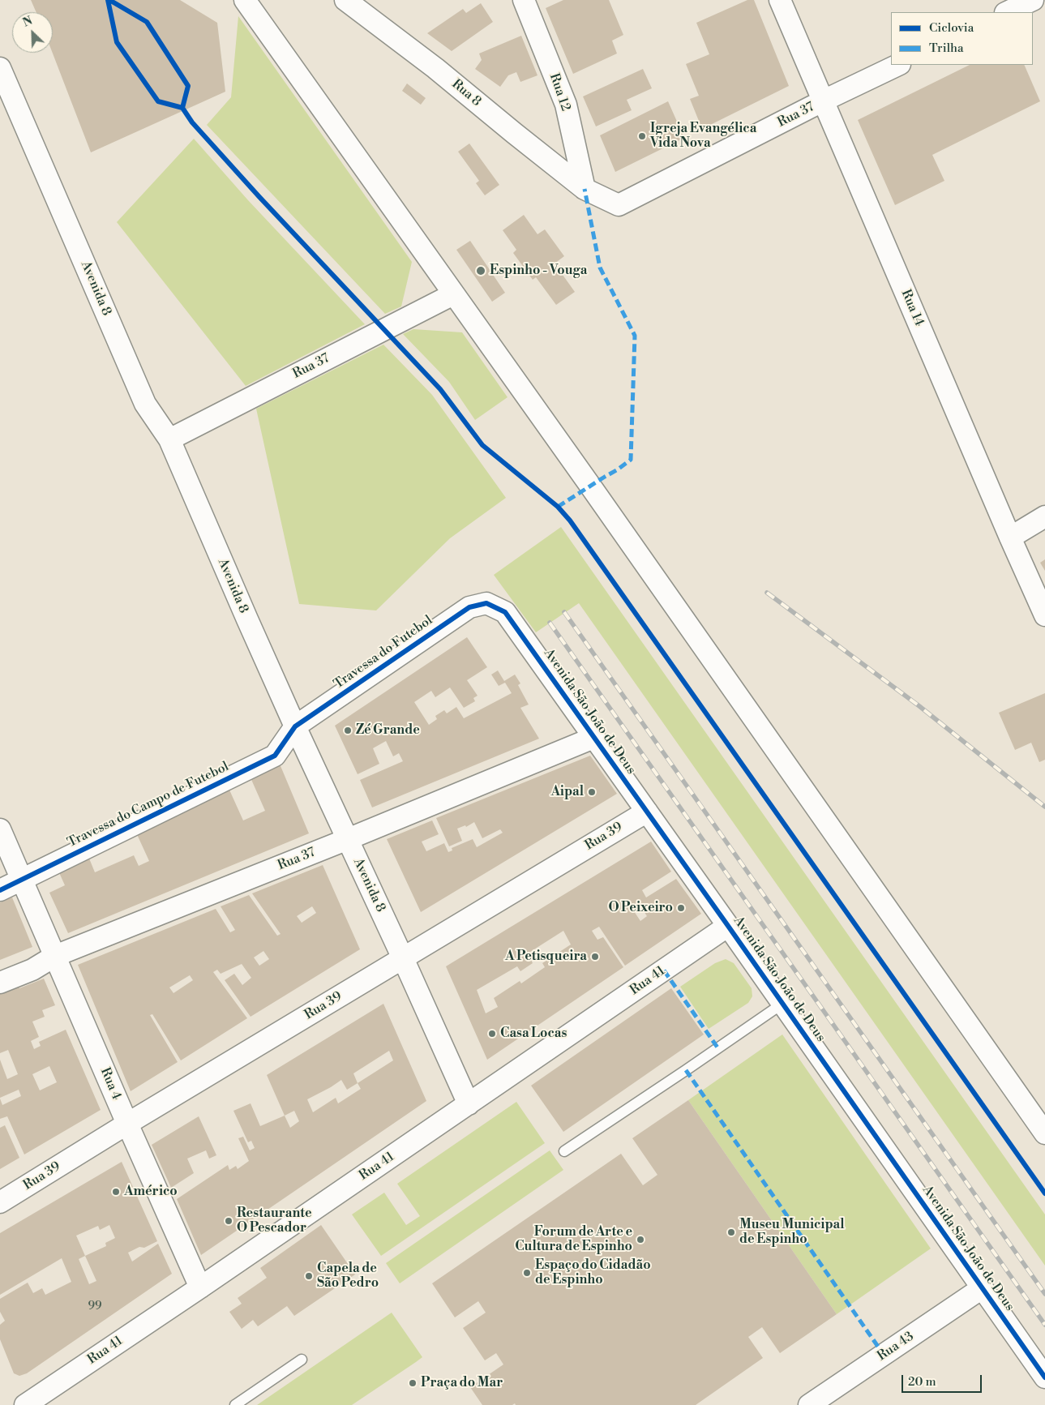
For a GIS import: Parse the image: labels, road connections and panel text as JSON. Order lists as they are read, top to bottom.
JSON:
{
  "streets": {
    "street": [
      "Rua 12",
      "Rua 8",
      "Rua 37",
      "Avenida 8",
      "Rua 14",
      "Travessa do Futebol",
      "Avenida São João de Deus",
      "Travessa do Campo de Futebol",
      "Rua 39",
      "Rua 41",
      "Rua 4",
      "Rua 43"
    ]
  },
  "crossings": [
    ["Rua 12", "Rua 8"],
    ["Rua 12", "Rua 37"],
    ["Rua 8", "Rua 37"],
    ["Rua 37", "Avenida 8"],
    ["Rua 37", "Rua 14"],
    ["Rua 37", "Avenida São João de Deus"],
    ["Rua 37", "Rua 4"],
    ["Avenida 8", "Travessa do Futebol"],
    ["Avenida 8", "Travessa do Campo de Futebol"],
    ["Avenida 8", "Rua 39"],
    ["Avenida 8", "Rua 41"],
    ["Travessa do Futebol", "Avenida São João de Deus"],
    ["Travessa do Futebol", "Travessa do Campo de Futebol"],
    ["Avenida São João de Deus", "Rua 39"],
    ["Avenida São João de Deus", "Rua 41"],
    ["Avenida São João de Deus", "Rua 43"],
    ["Travessa do Campo de Futebol", "Rua 4"],
    ["Rua 39", "Rua 4"],
    ["Rua 41", "Rua 4"]
  ],
  "places": [
    "Igreja Evangélica Vida Nova",
    "Espinho - Vouga",
    "Zé Grande",
    "Aipal",
    "O Peixeiro",
    "A Petisqueira",
    "Casa Locas",
    "Américo",
    "Restaurante O Pescador",
    "Museu Municipal de Espinho",
    "Forum de Arte e Cultura de Espinho",
    "Espaço do Cidadão de Espinho",
    "Capela de São Pedro",
    "Praça do Mar"
  ],
  "house_numbers": ["99"],
  "legend": ["Ciclovia", "Trilha"],
  "scale_bar": "20 m",
  "north": "top left"
}
